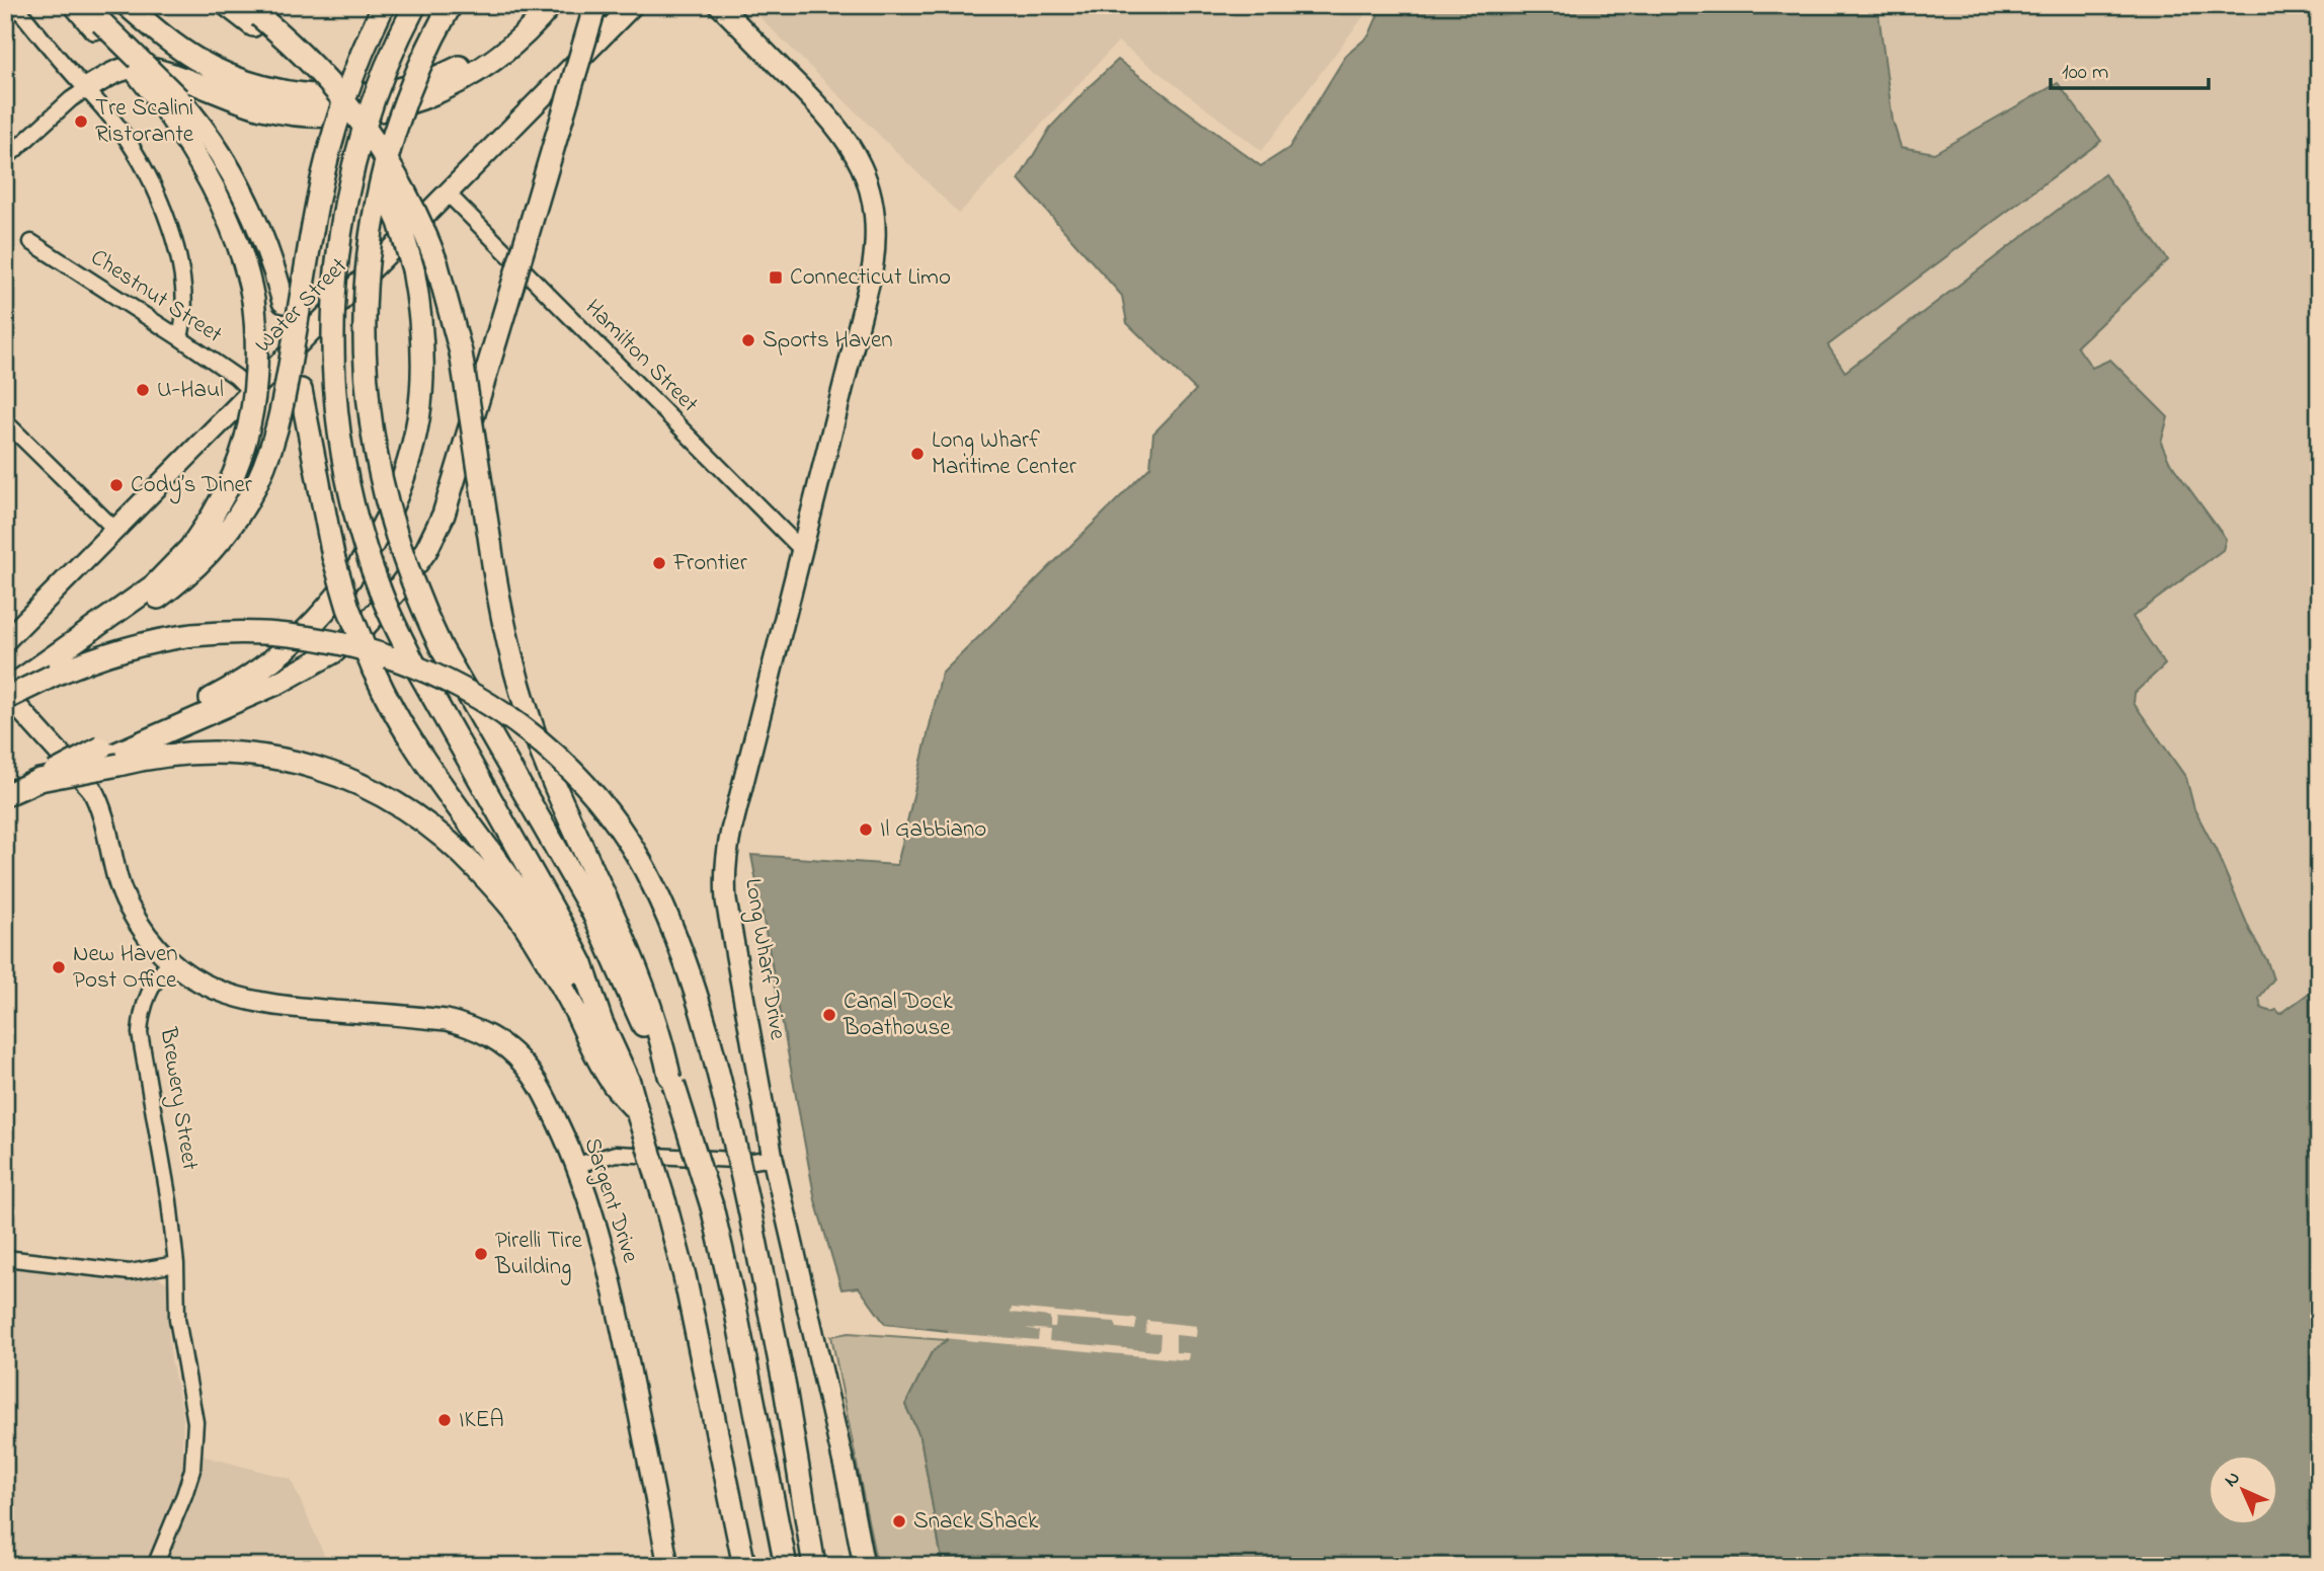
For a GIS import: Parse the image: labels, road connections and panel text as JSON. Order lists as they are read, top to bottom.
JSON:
{
  "streets": {
    "main road": ["Water Street", "Long Wharf Drive", "Sargent Drive"],
    "street": ["Chestnut Street", "Hamilton Street", "Brewery Street"]
  },
  "crossings": [
    ["Chestnut Street", "Water Street"],
    ["Water Street", "Hamilton Street"],
    ["Hamilton Street", "Long Wharf Drive"],
    ["Brewery Street", "Sargent Drive"]
  ],
  "places": {
    "other": [
      "Tre Scalini Ristorante",
      "Sports Haven",
      "U-Haul",
      "Long Wharf Maritime Center",
      "Cody’s Diner",
      "Frontier",
      "Il Gabbiano",
      "New Haven Post Office",
      "Canal Dock Boathouse",
      "Pirelli Tire Building",
      "IKEA",
      "Snack Shack"
    ],
    "transit": ["Connecticut Limo"]
  },
  "scale_bar": "100 m",
  "north": "top left"
}
